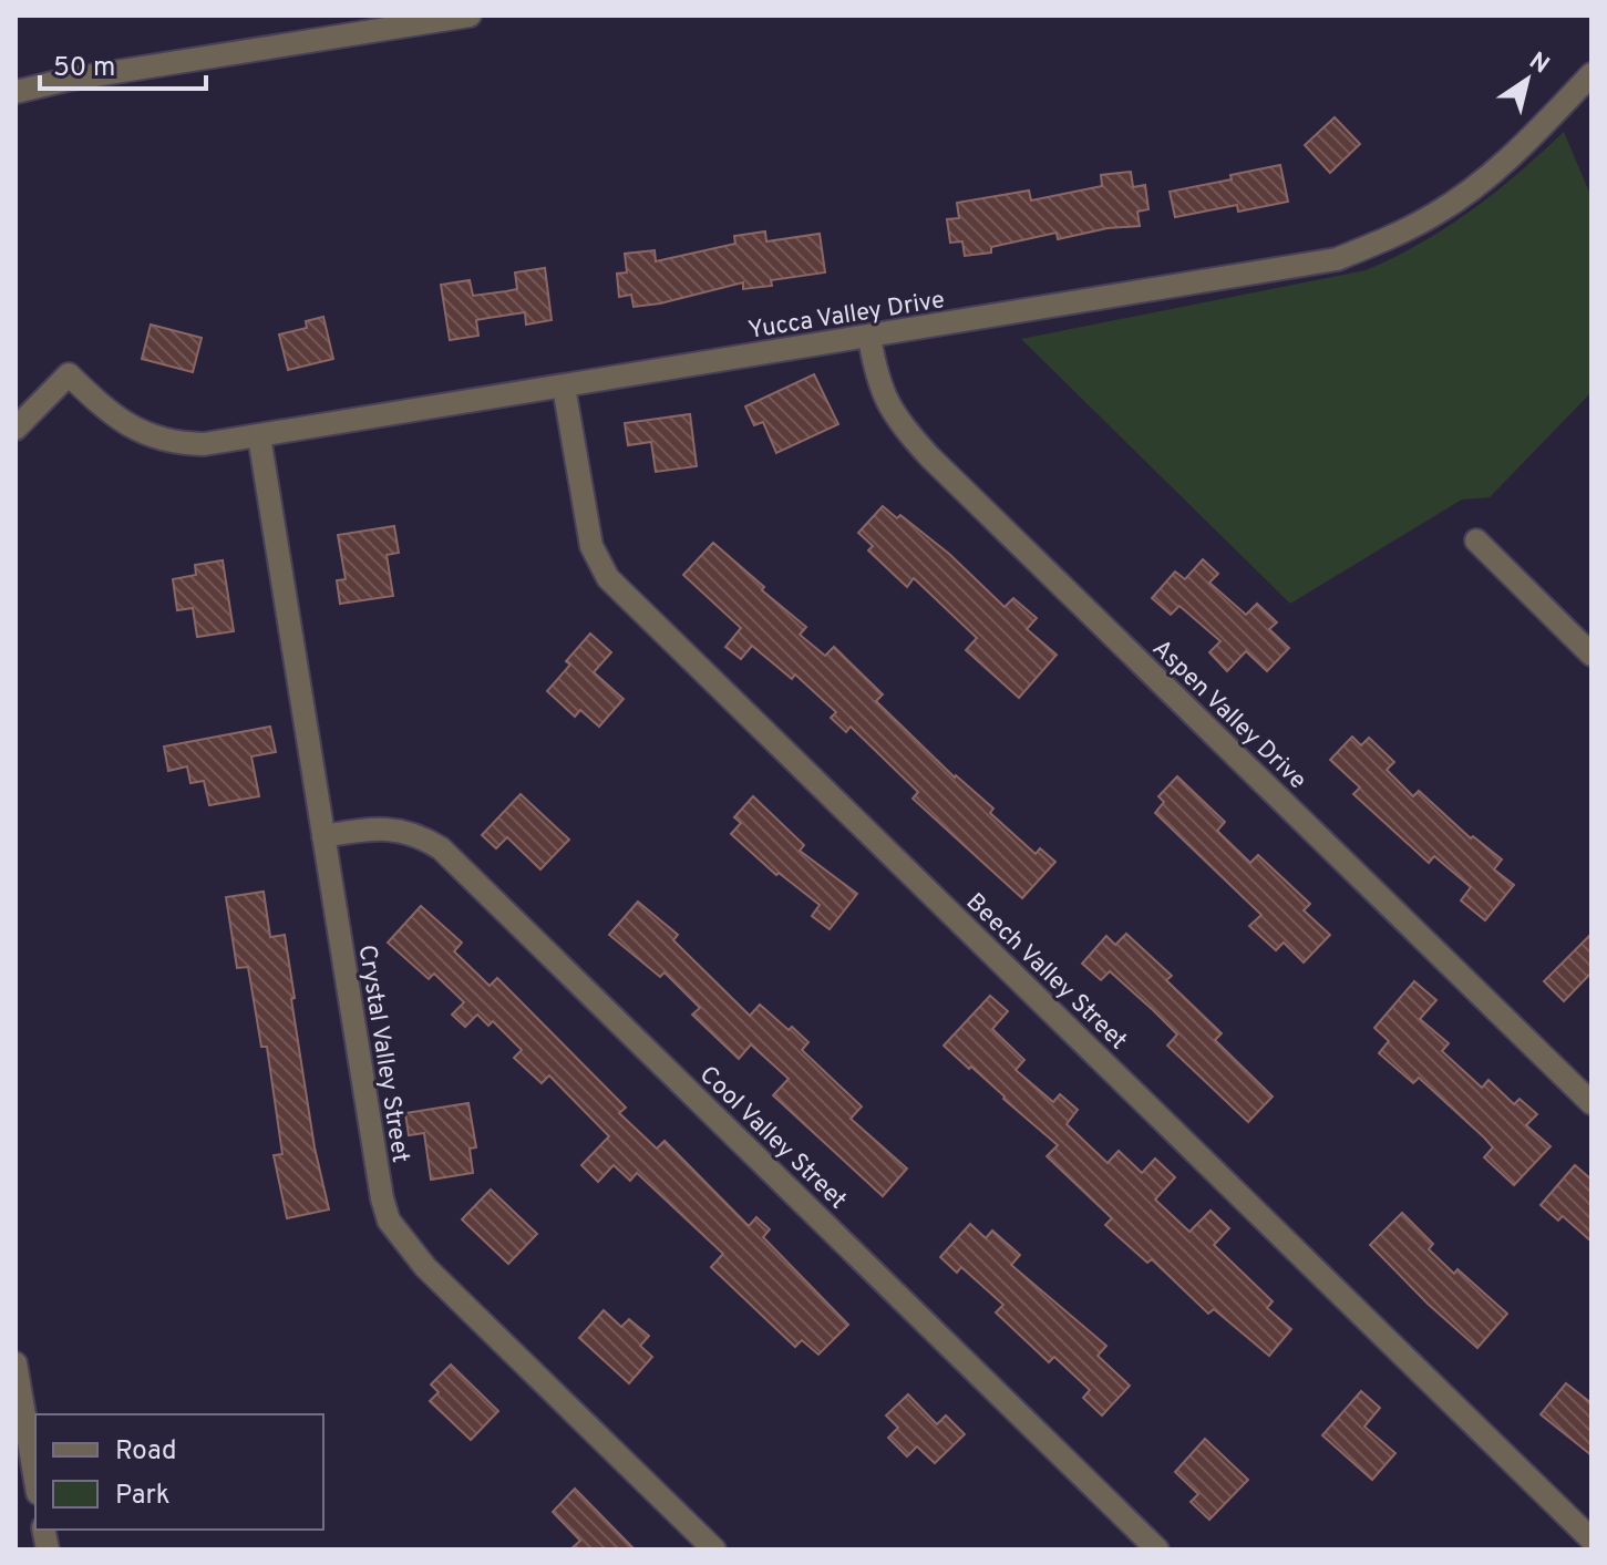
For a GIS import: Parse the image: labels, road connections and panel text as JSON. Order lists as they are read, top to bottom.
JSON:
{
  "streets": {
    "street": [
      "Yucca Valley Drive",
      "Aspen Valley Drive",
      "Beech Valley Street",
      "Crystal Valley Street",
      "Cool Valley Street"
    ]
  },
  "crossings": [
    ["Yucca Valley Drive", "Aspen Valley Drive"],
    ["Yucca Valley Drive", "Beech Valley Street"],
    ["Yucca Valley Drive", "Crystal Valley Street"],
    ["Crystal Valley Street", "Cool Valley Street"]
  ],
  "legend": ["Road", "Park"],
  "scale_bar": "50 m",
  "north": "top right"
}
